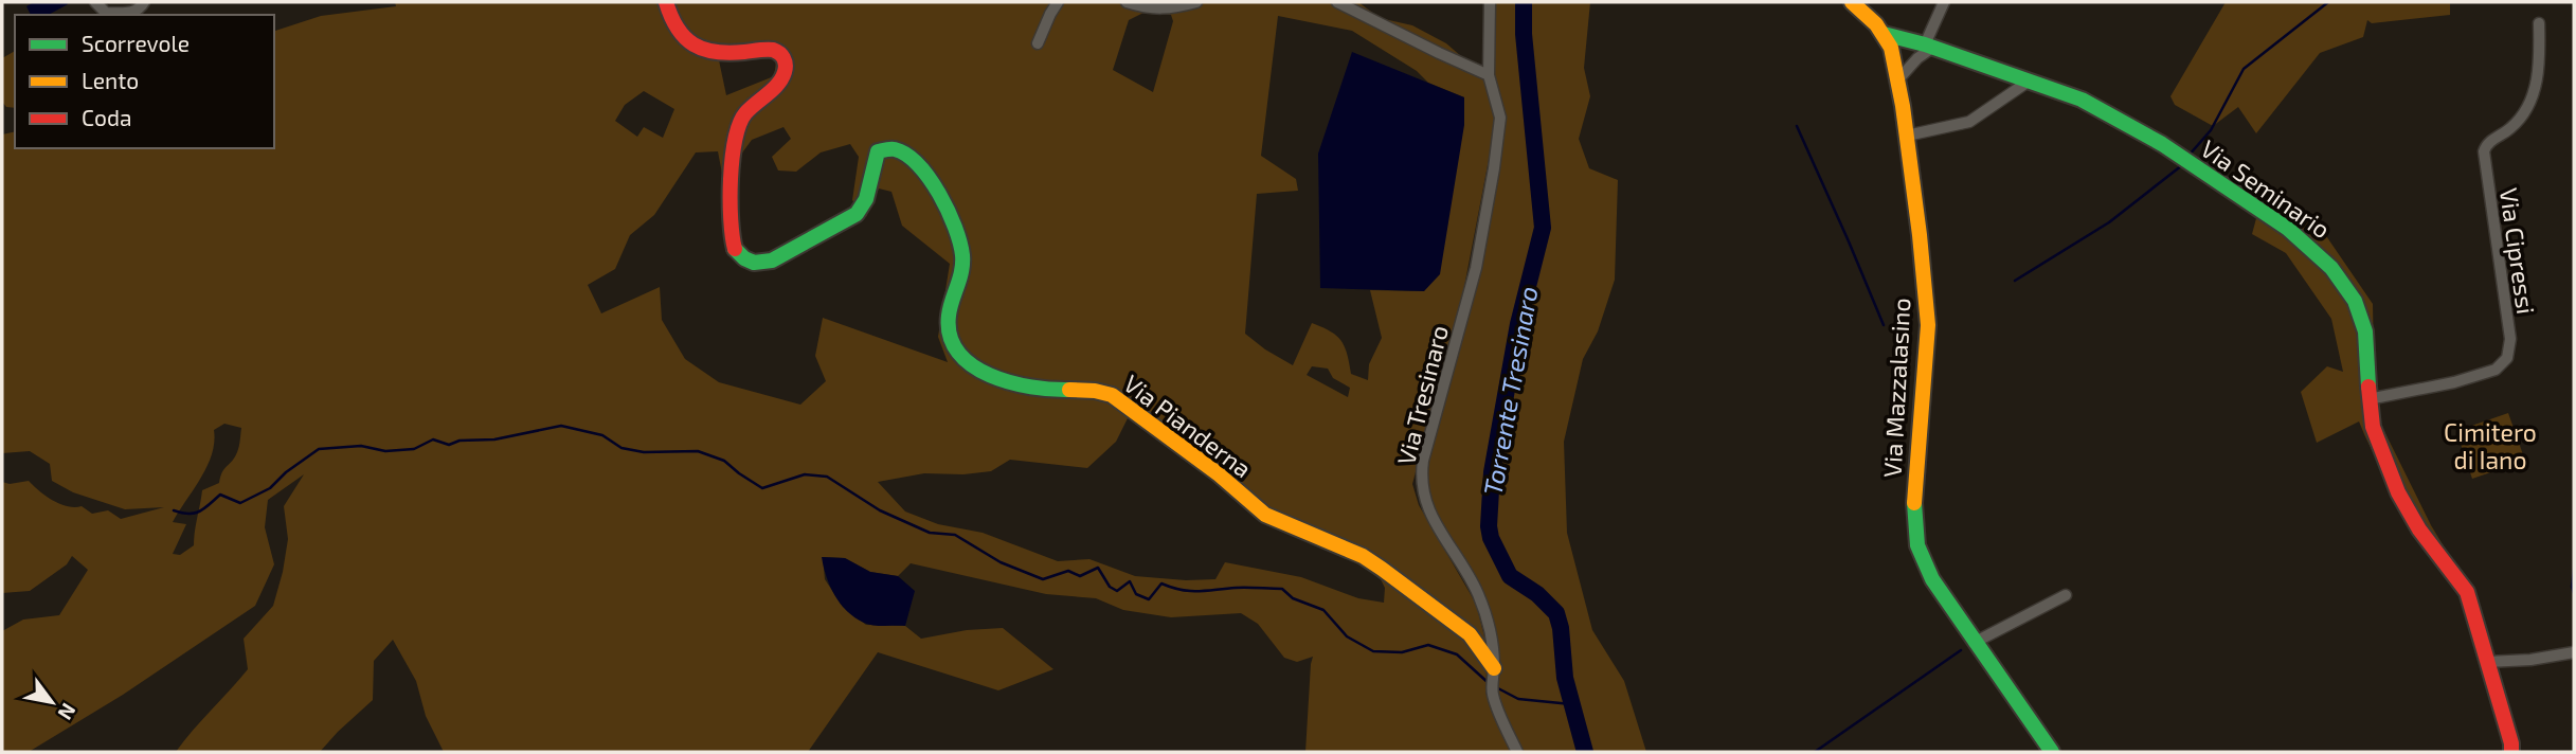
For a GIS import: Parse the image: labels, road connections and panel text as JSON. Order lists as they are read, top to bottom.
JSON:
{
  "streets": {
    "street": [
      "Via Seminario",
      "Via Cipressi",
      "Via Mazzalasino",
      "Via Tresinaro",
      "Via Pianderna"
    ]
  },
  "crossings": [
    ["Via Seminario", "Via Cipressi"],
    ["Via Seminario", "Via Mazzalasino"],
    ["Via Tresinaro", "Via Pianderna"]
  ],
  "water": ["Torrente Tresinaro"],
  "parks": ["Cimitero di Iano"],
  "legend": ["Scorrevole", "Lento", "Coda"],
  "north": "bottom right"
}
